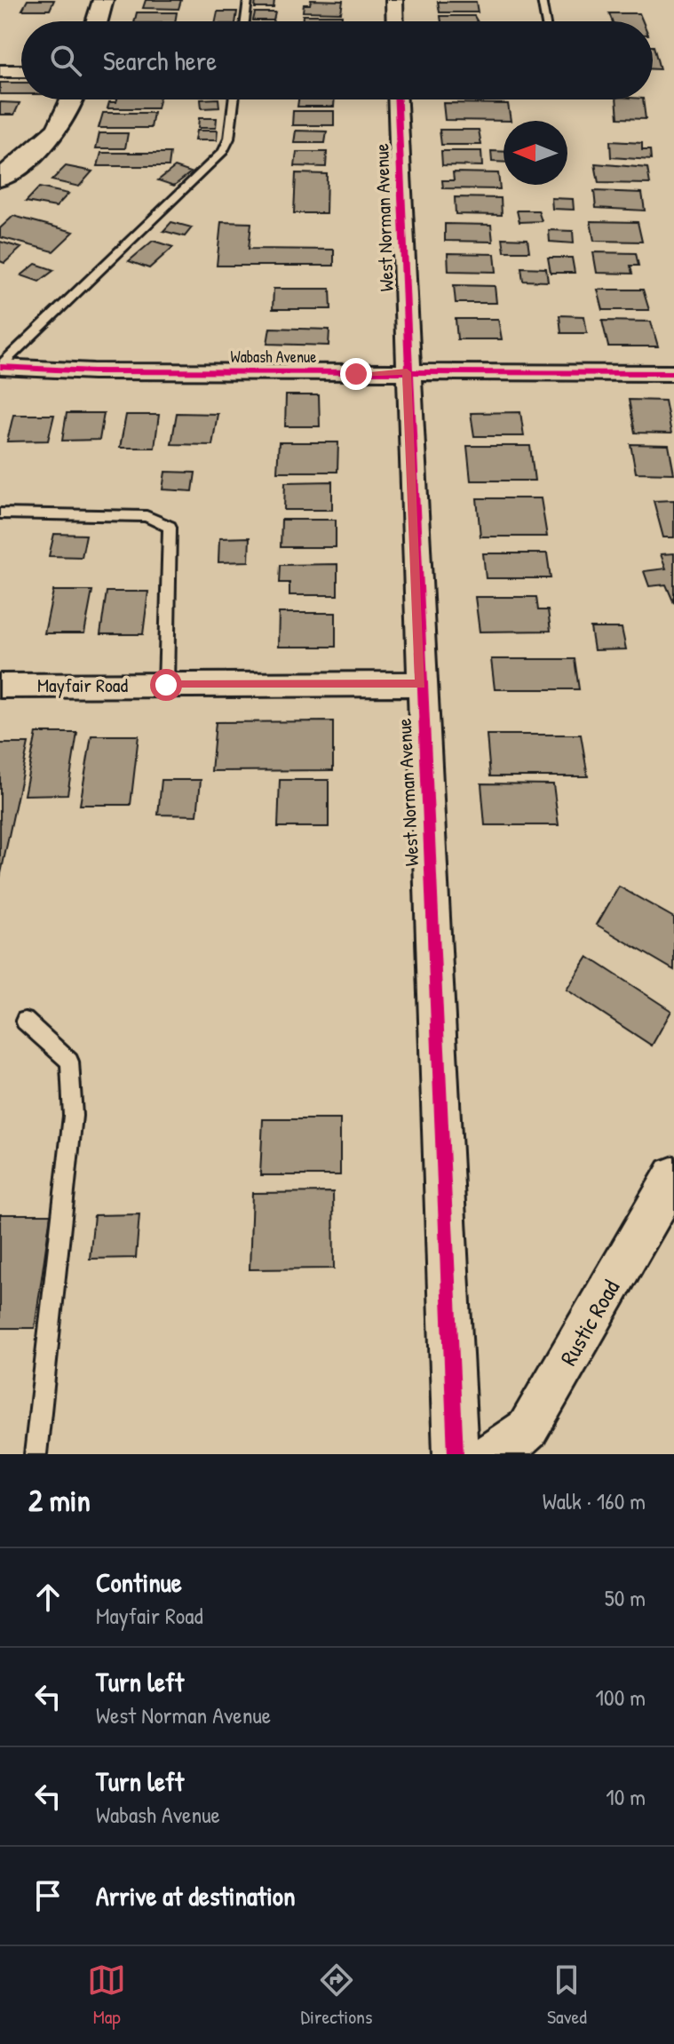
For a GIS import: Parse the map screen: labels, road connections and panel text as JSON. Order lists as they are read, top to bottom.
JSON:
{
  "streets": {
    "street": [
      "West Norman Avenue",
      "Wabash Avenue",
      "Mayfair Road",
      "Rustic Road"
    ]
  },
  "crossings": [
    ["West Norman Avenue", "Wabash Avenue"],
    ["West Norman Avenue", "Mayfair Road"]
  ],
  "north": "left",
  "page": {
    "search": "Search here",
    "heading": ["2 min", "Walk · 160 m"],
    "list": [
      ["Continue", "Mayfair Road", "50 m"],
      ["Turn left", "West Norman Avenue", "100 m"],
      ["Turn left", "Wabash Avenue", "10 m"],
      "Arrive at destination"
    ],
    "nav": ["Map", "Directions", "Saved"]
  }
}
